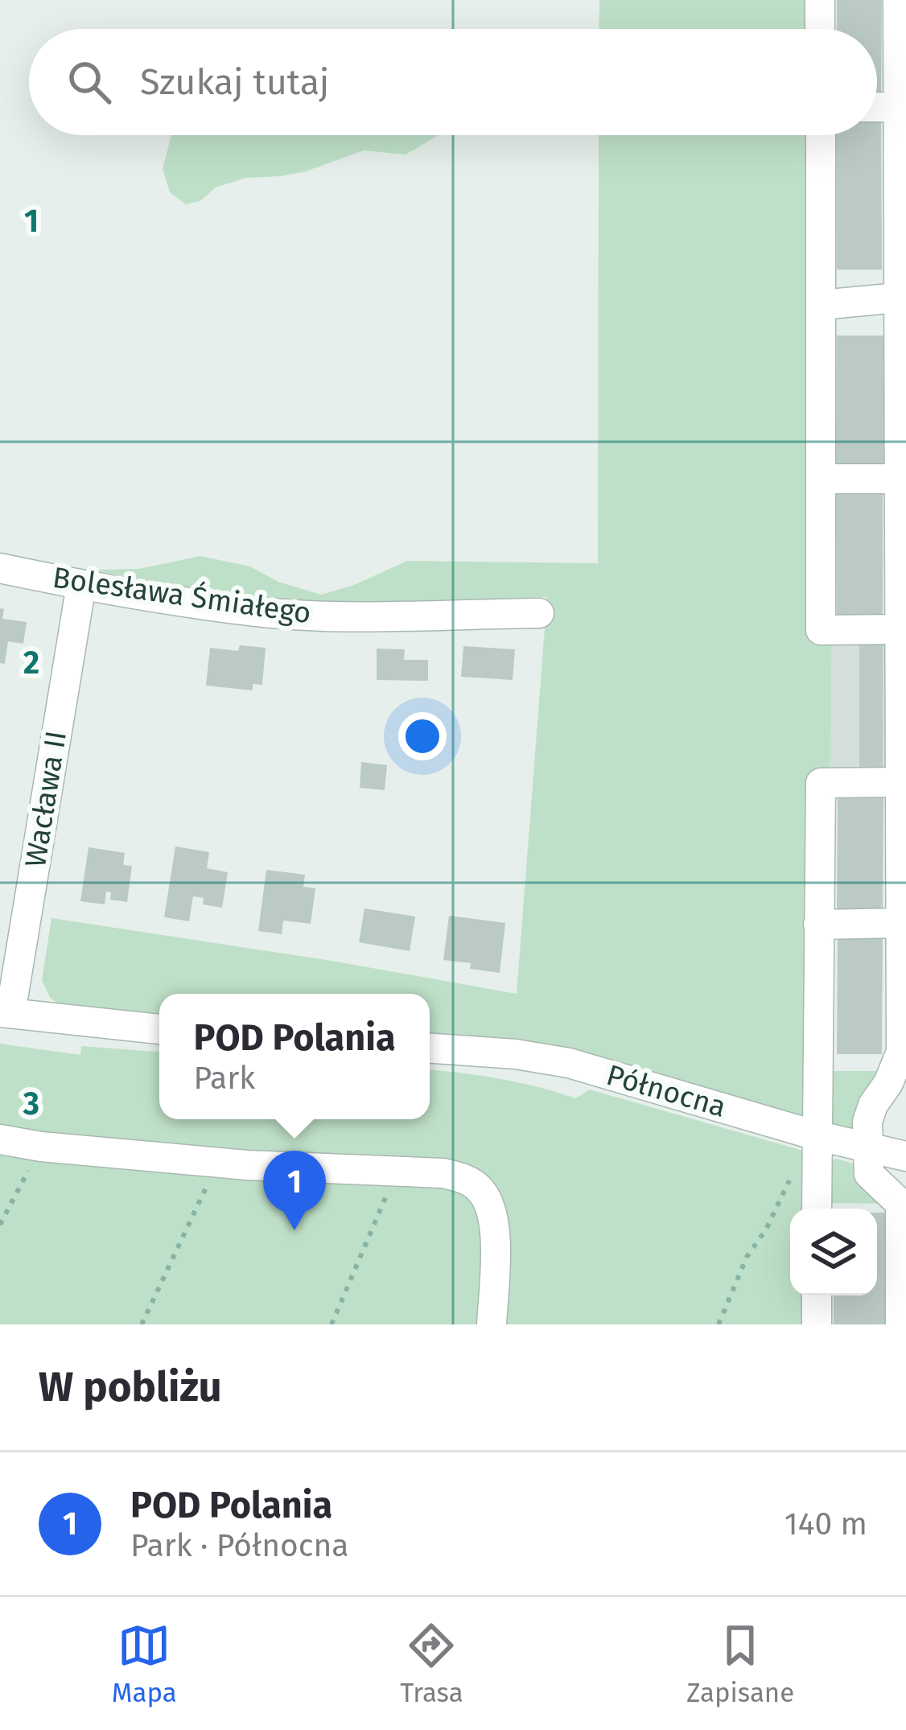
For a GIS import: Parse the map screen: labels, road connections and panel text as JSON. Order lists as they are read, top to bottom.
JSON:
{
  "streets": {
    "street": ["Bolesława Śmiałego", "Wacława II", "Północna"]
  },
  "crossings": [
    ["Bolesława Śmiałego", "Wacława II"]
  ],
  "page": {
    "search": "Szukaj tutaj",
    "popup": ["POD Polania", "Park"],
    "pins": "1",
    "heading": "W pobliżu",
    "list": [
      {
        "mark": "1",
        "name": "POD Polania",
        "note": "Park · Północna",
        "value": "140 m"
      }
    ],
    "nav": ["Mapa", "Trasa", "Zapisane"]
  },
  "grid": {
    "rows": ["1", "2", "3"]
  }
}
